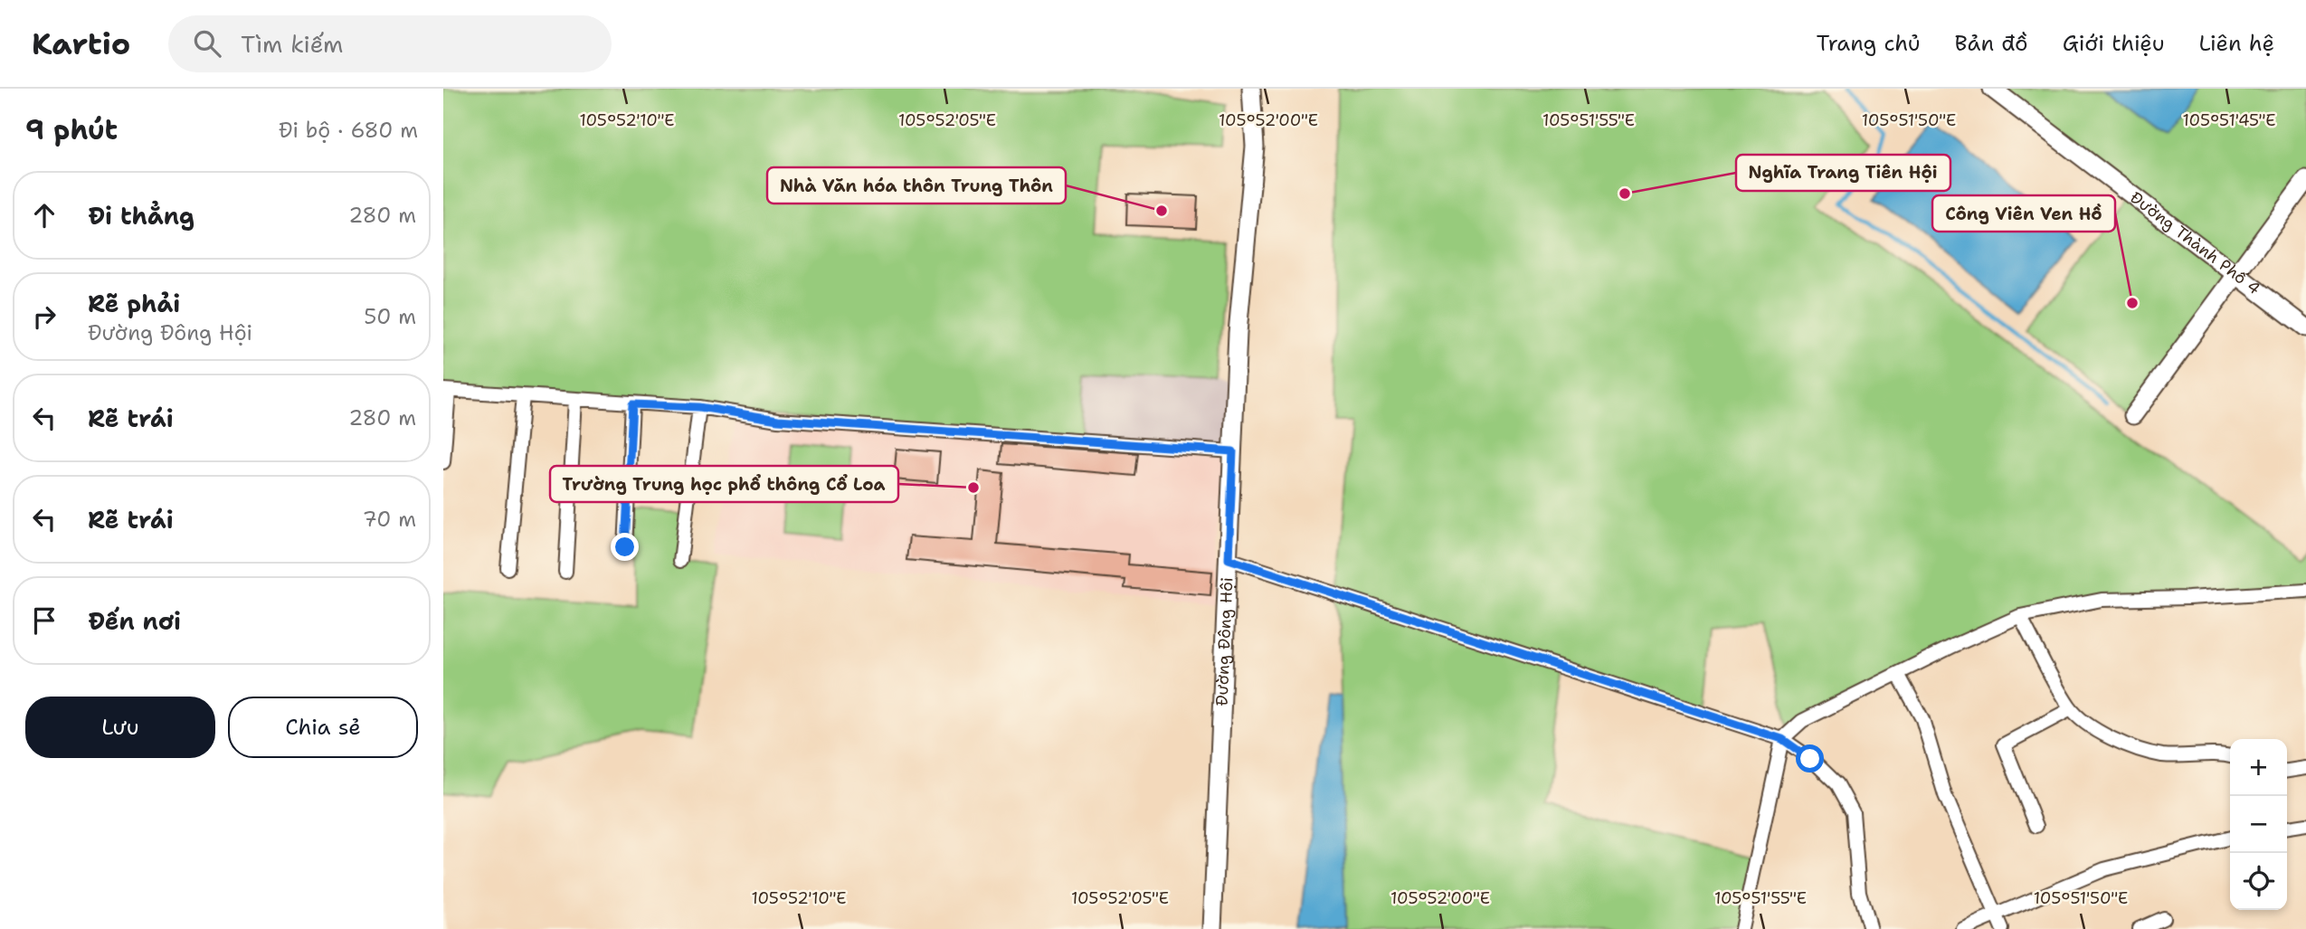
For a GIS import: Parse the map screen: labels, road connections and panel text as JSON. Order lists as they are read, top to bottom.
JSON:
{
  "streets": {
    "street": ["Đường Thành Phố 4", "Đường Đông Hội"]
  },
  "places": [
    "Nghĩa Trang Tiên Hội",
    "Nhà Văn hóa thôn Trung Thôn",
    "Công Viên Ven Hồ",
    "Trường Trung học phổ thông Cổ Loa"
  ],
  "page": {
    "header": "Kartio",
    "search": "Tìm kiếm",
    "nav": [
      "Trang chủ",
      "Bản đồ",
      "Giới thiệu",
      "Liên hệ"
    ],
    "heading": ["9 phút", "Đi bộ · 680 m"],
    "list": [
      ["Đi thẳng", "280 m"],
      ["Rẽ phải", "Đường Đông Hội", "50 m"],
      ["Rẽ trái", "280 m"],
      ["Rẽ trái", "70 m"],
      "Đến nơi"
    ],
    "buttons": ["Lưu", "Chia sẻ"],
    "map_buttons": ["+", "−"]
  },
  "coordinates": [
    "105°52'10\"E",
    "105°52'05\"E",
    "105°52'00\"E",
    "105°51'55\"E",
    "105°51'50\"E",
    "105°51'45\"E"
  ]
}
